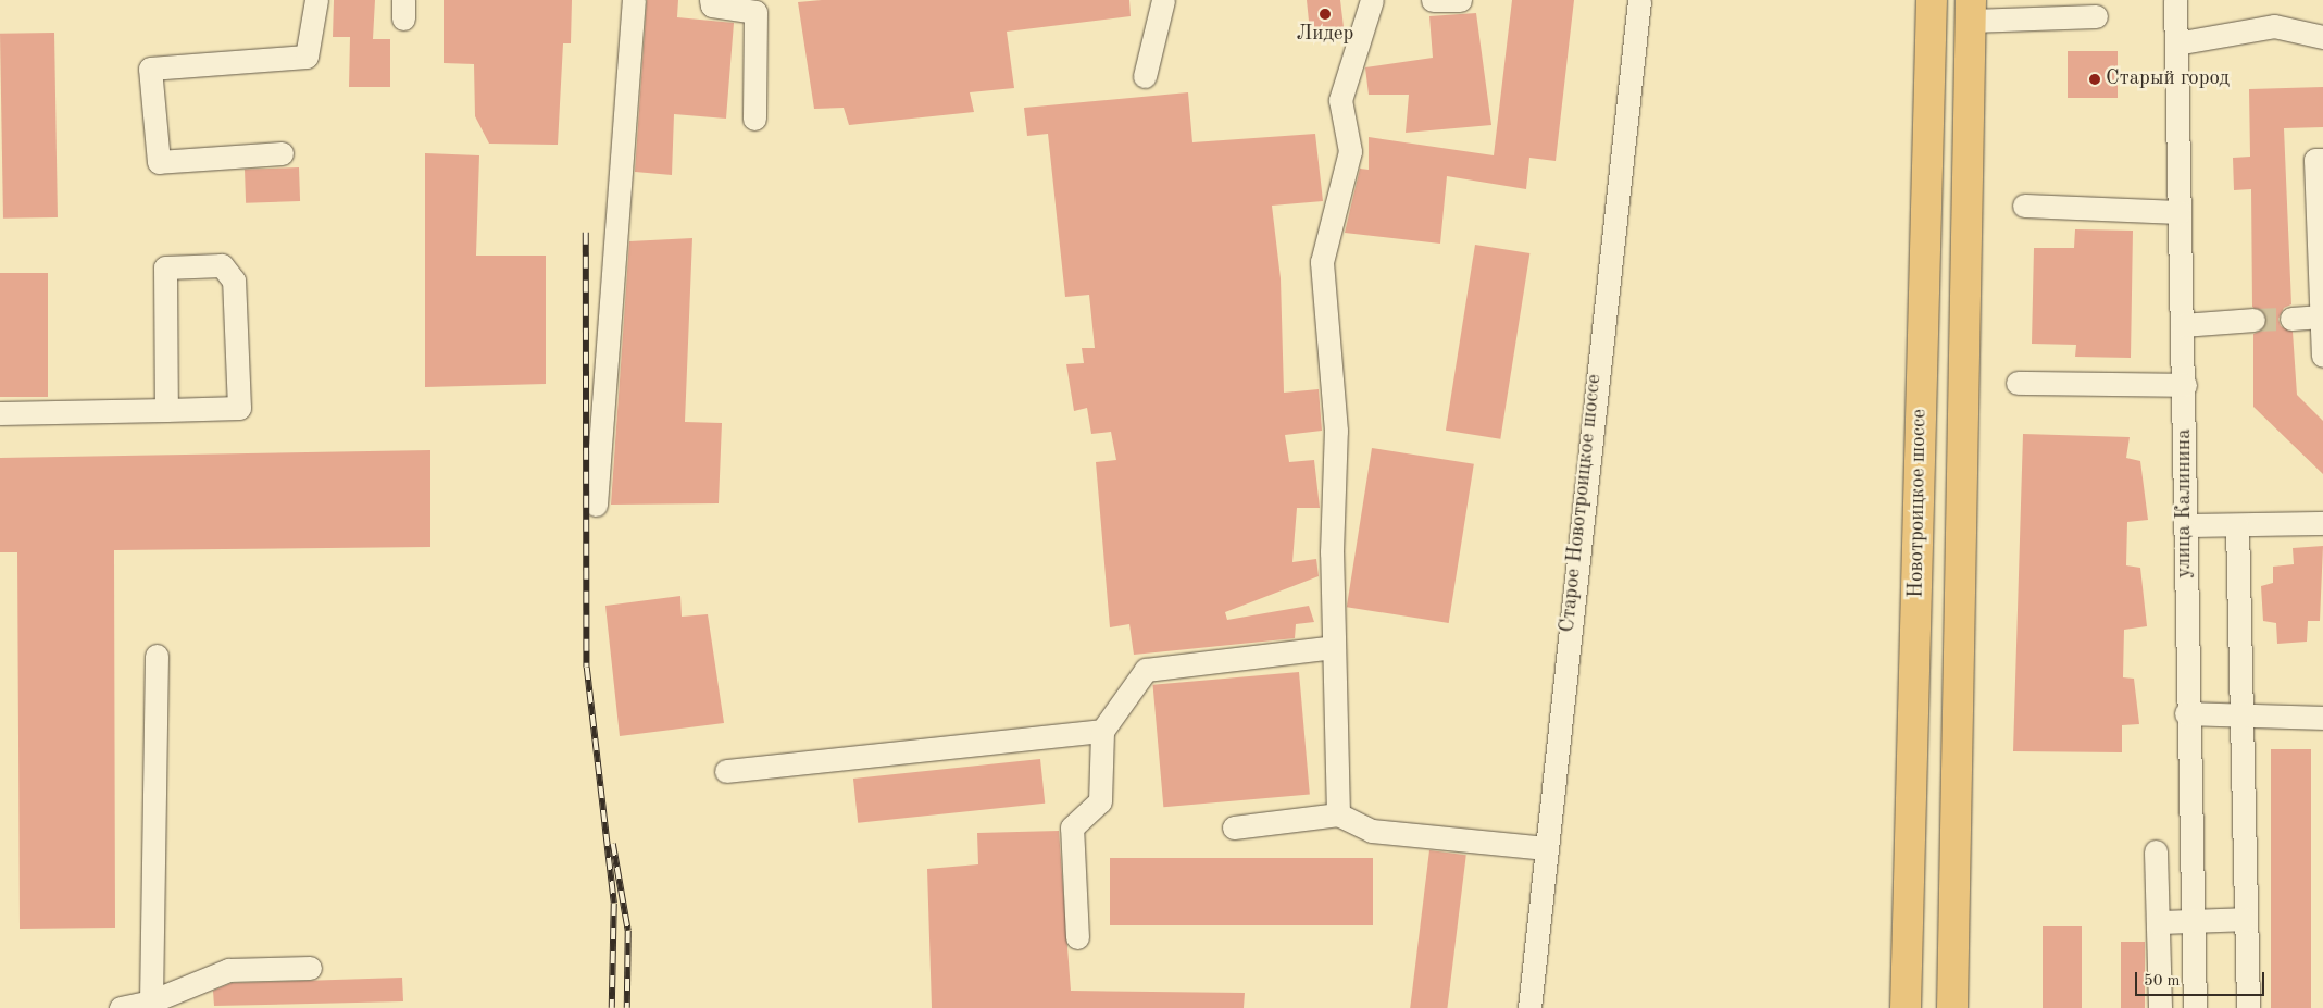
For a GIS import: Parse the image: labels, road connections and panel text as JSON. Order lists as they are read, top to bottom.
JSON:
{
  "streets": {
    "main road": ["Новотроицкое шоссе"],
    "street": ["Старое Новотроицкое шоссе", "улица Калинина"]
  },
  "places": ["Лидер", "Старый город"],
  "scale_bar": "50 m"
}
